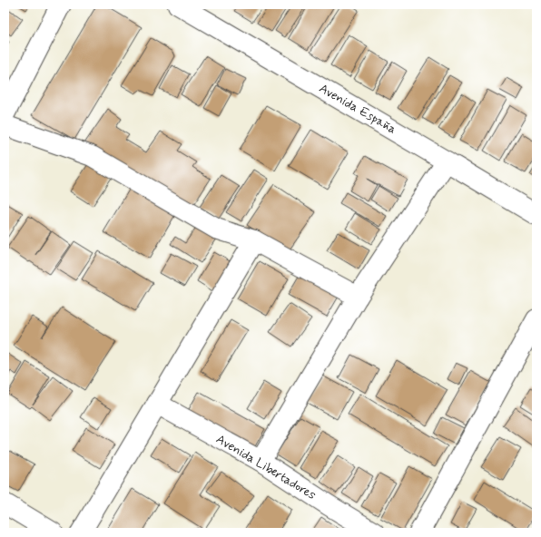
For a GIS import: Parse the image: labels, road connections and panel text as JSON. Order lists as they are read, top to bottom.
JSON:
{
  "streets": {
    "street": ["Avenida España", "Avenida Libertadores"]
  }
}
